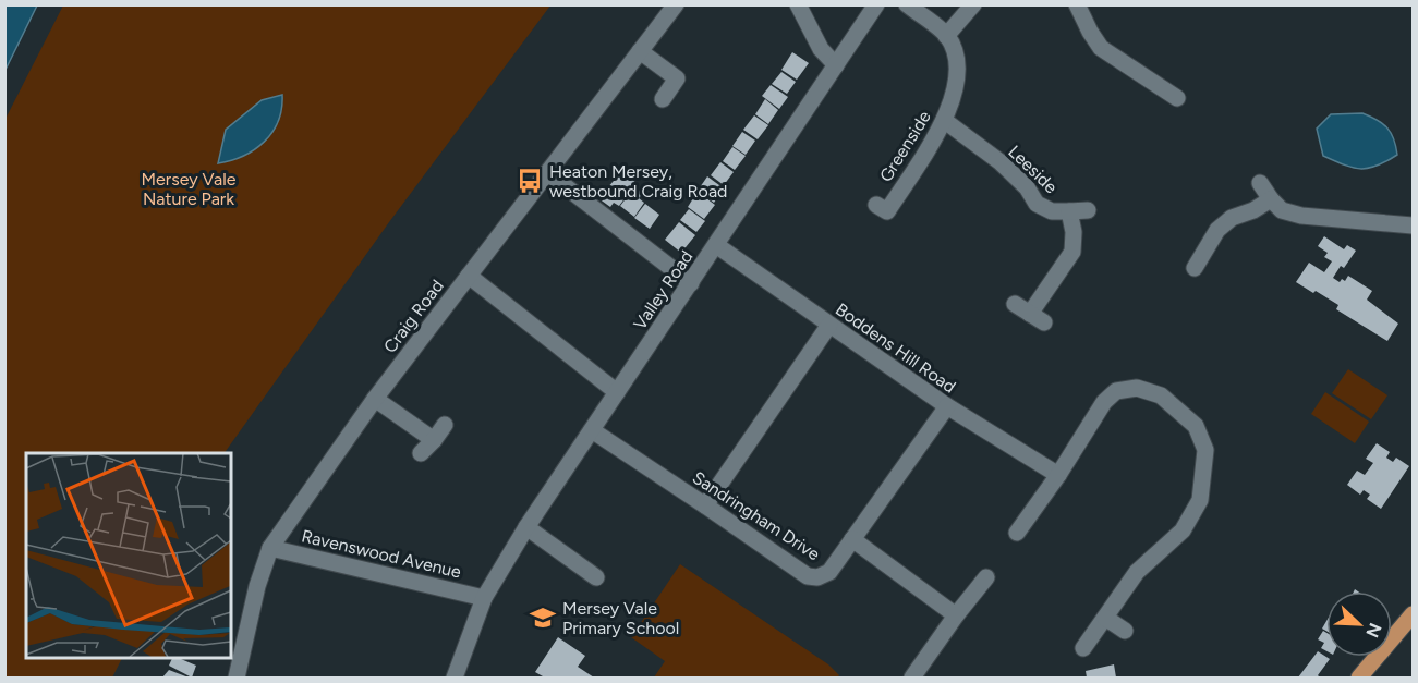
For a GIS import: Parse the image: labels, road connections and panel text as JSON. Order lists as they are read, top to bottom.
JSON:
{
  "streets": {
    "street": [
      "Greenside",
      "Leeside",
      "Valley Road",
      "Craig Road",
      "Boddens Hill Road",
      "Sandringham Drive",
      "Ravenswood Avenue"
    ]
  },
  "crossings": [
    ["Greenside", "Leeside"],
    ["Valley Road", "Boddens Hill Road"],
    ["Valley Road", "Sandringham Drive"],
    ["Valley Road", "Ravenswood Avenue"],
    ["Craig Road", "Ravenswood Avenue"],
    ["Boddens Hill Road", "Sandringham Drive"]
  ],
  "parks": ["Mersey Vale Nature Park"],
  "places": {
    "bus stop": ["Heaton Mersey, westbound Craig Road"],
    "school or university": ["Mersey Vale Primary School"]
  },
  "north": "bottom right"
}
